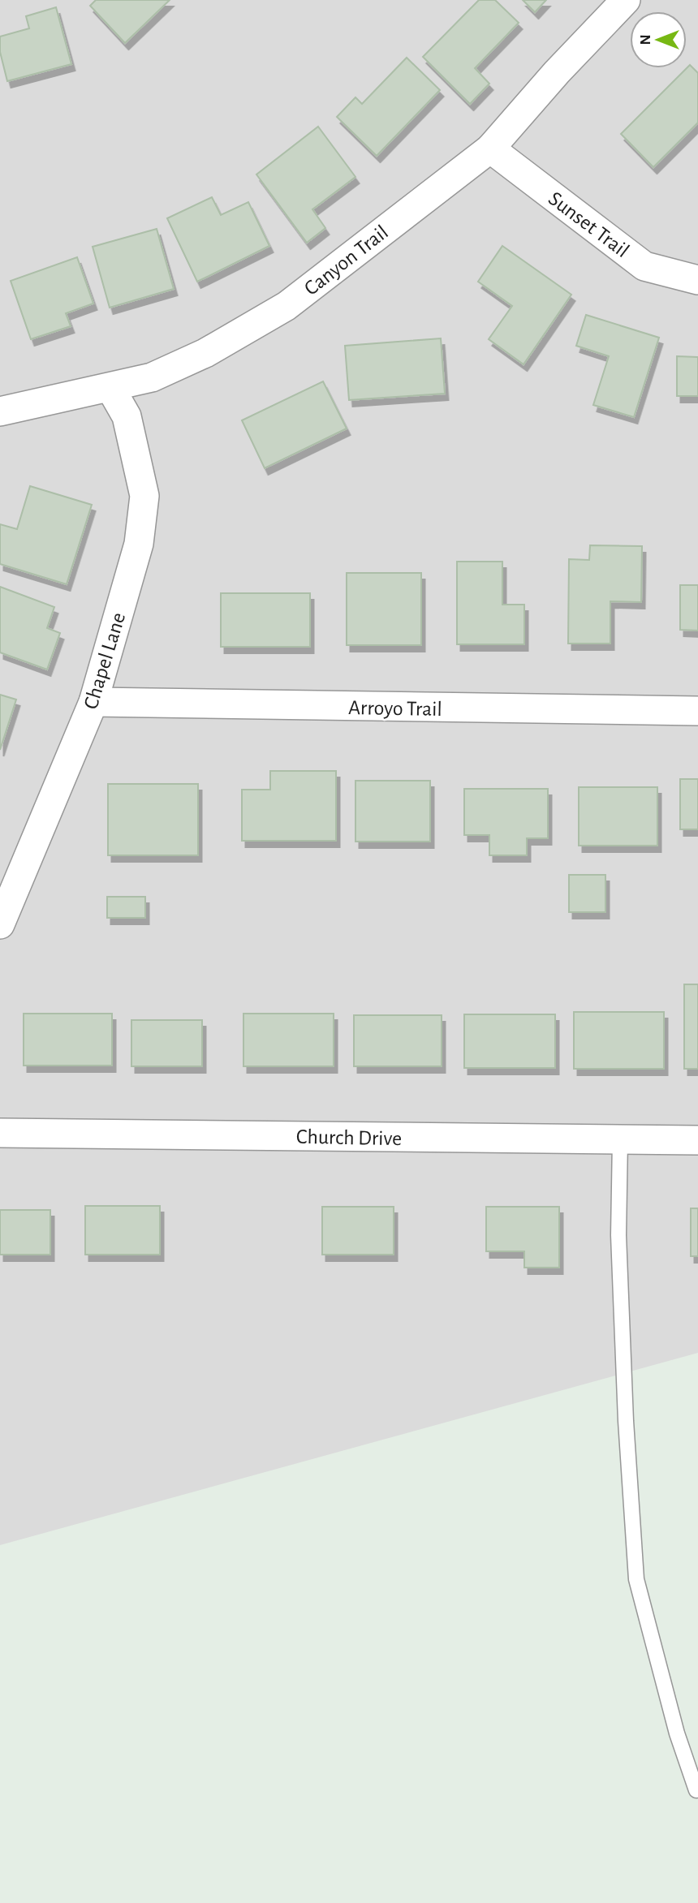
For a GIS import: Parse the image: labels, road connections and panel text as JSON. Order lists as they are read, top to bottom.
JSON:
{
  "streets": {
    "street": [
      "Sunset Trail",
      "Canyon Trail",
      "Chapel Lane",
      "Arroyo Trail",
      "Church Drive"
    ]
  },
  "crossings": [
    ["Sunset Trail", "Canyon Trail"],
    ["Canyon Trail", "Chapel Lane"],
    ["Chapel Lane", "Arroyo Trail"]
  ],
  "north": "left"
}
